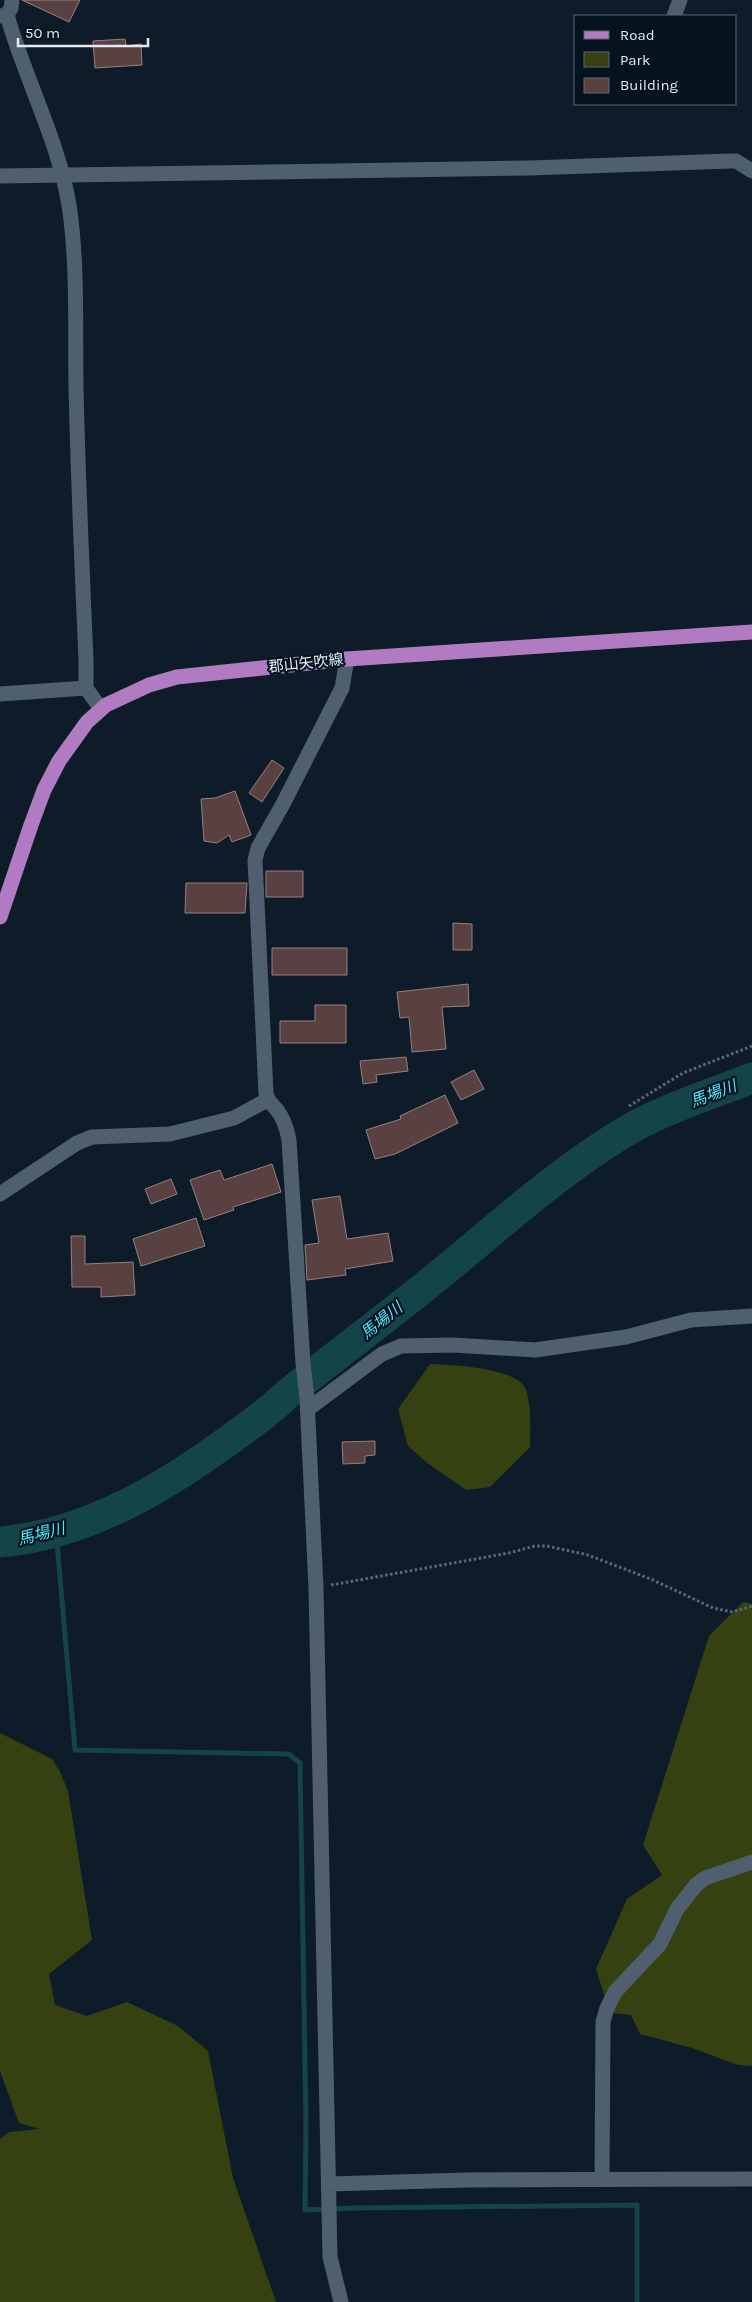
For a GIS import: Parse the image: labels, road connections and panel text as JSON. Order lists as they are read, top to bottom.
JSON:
{
  "streets": {
    "main road": ["郡山矢吹線"]
  },
  "water": ["馬場川"],
  "legend": ["Road", "Park", "Building"],
  "scale_bar": "50 m"
}
